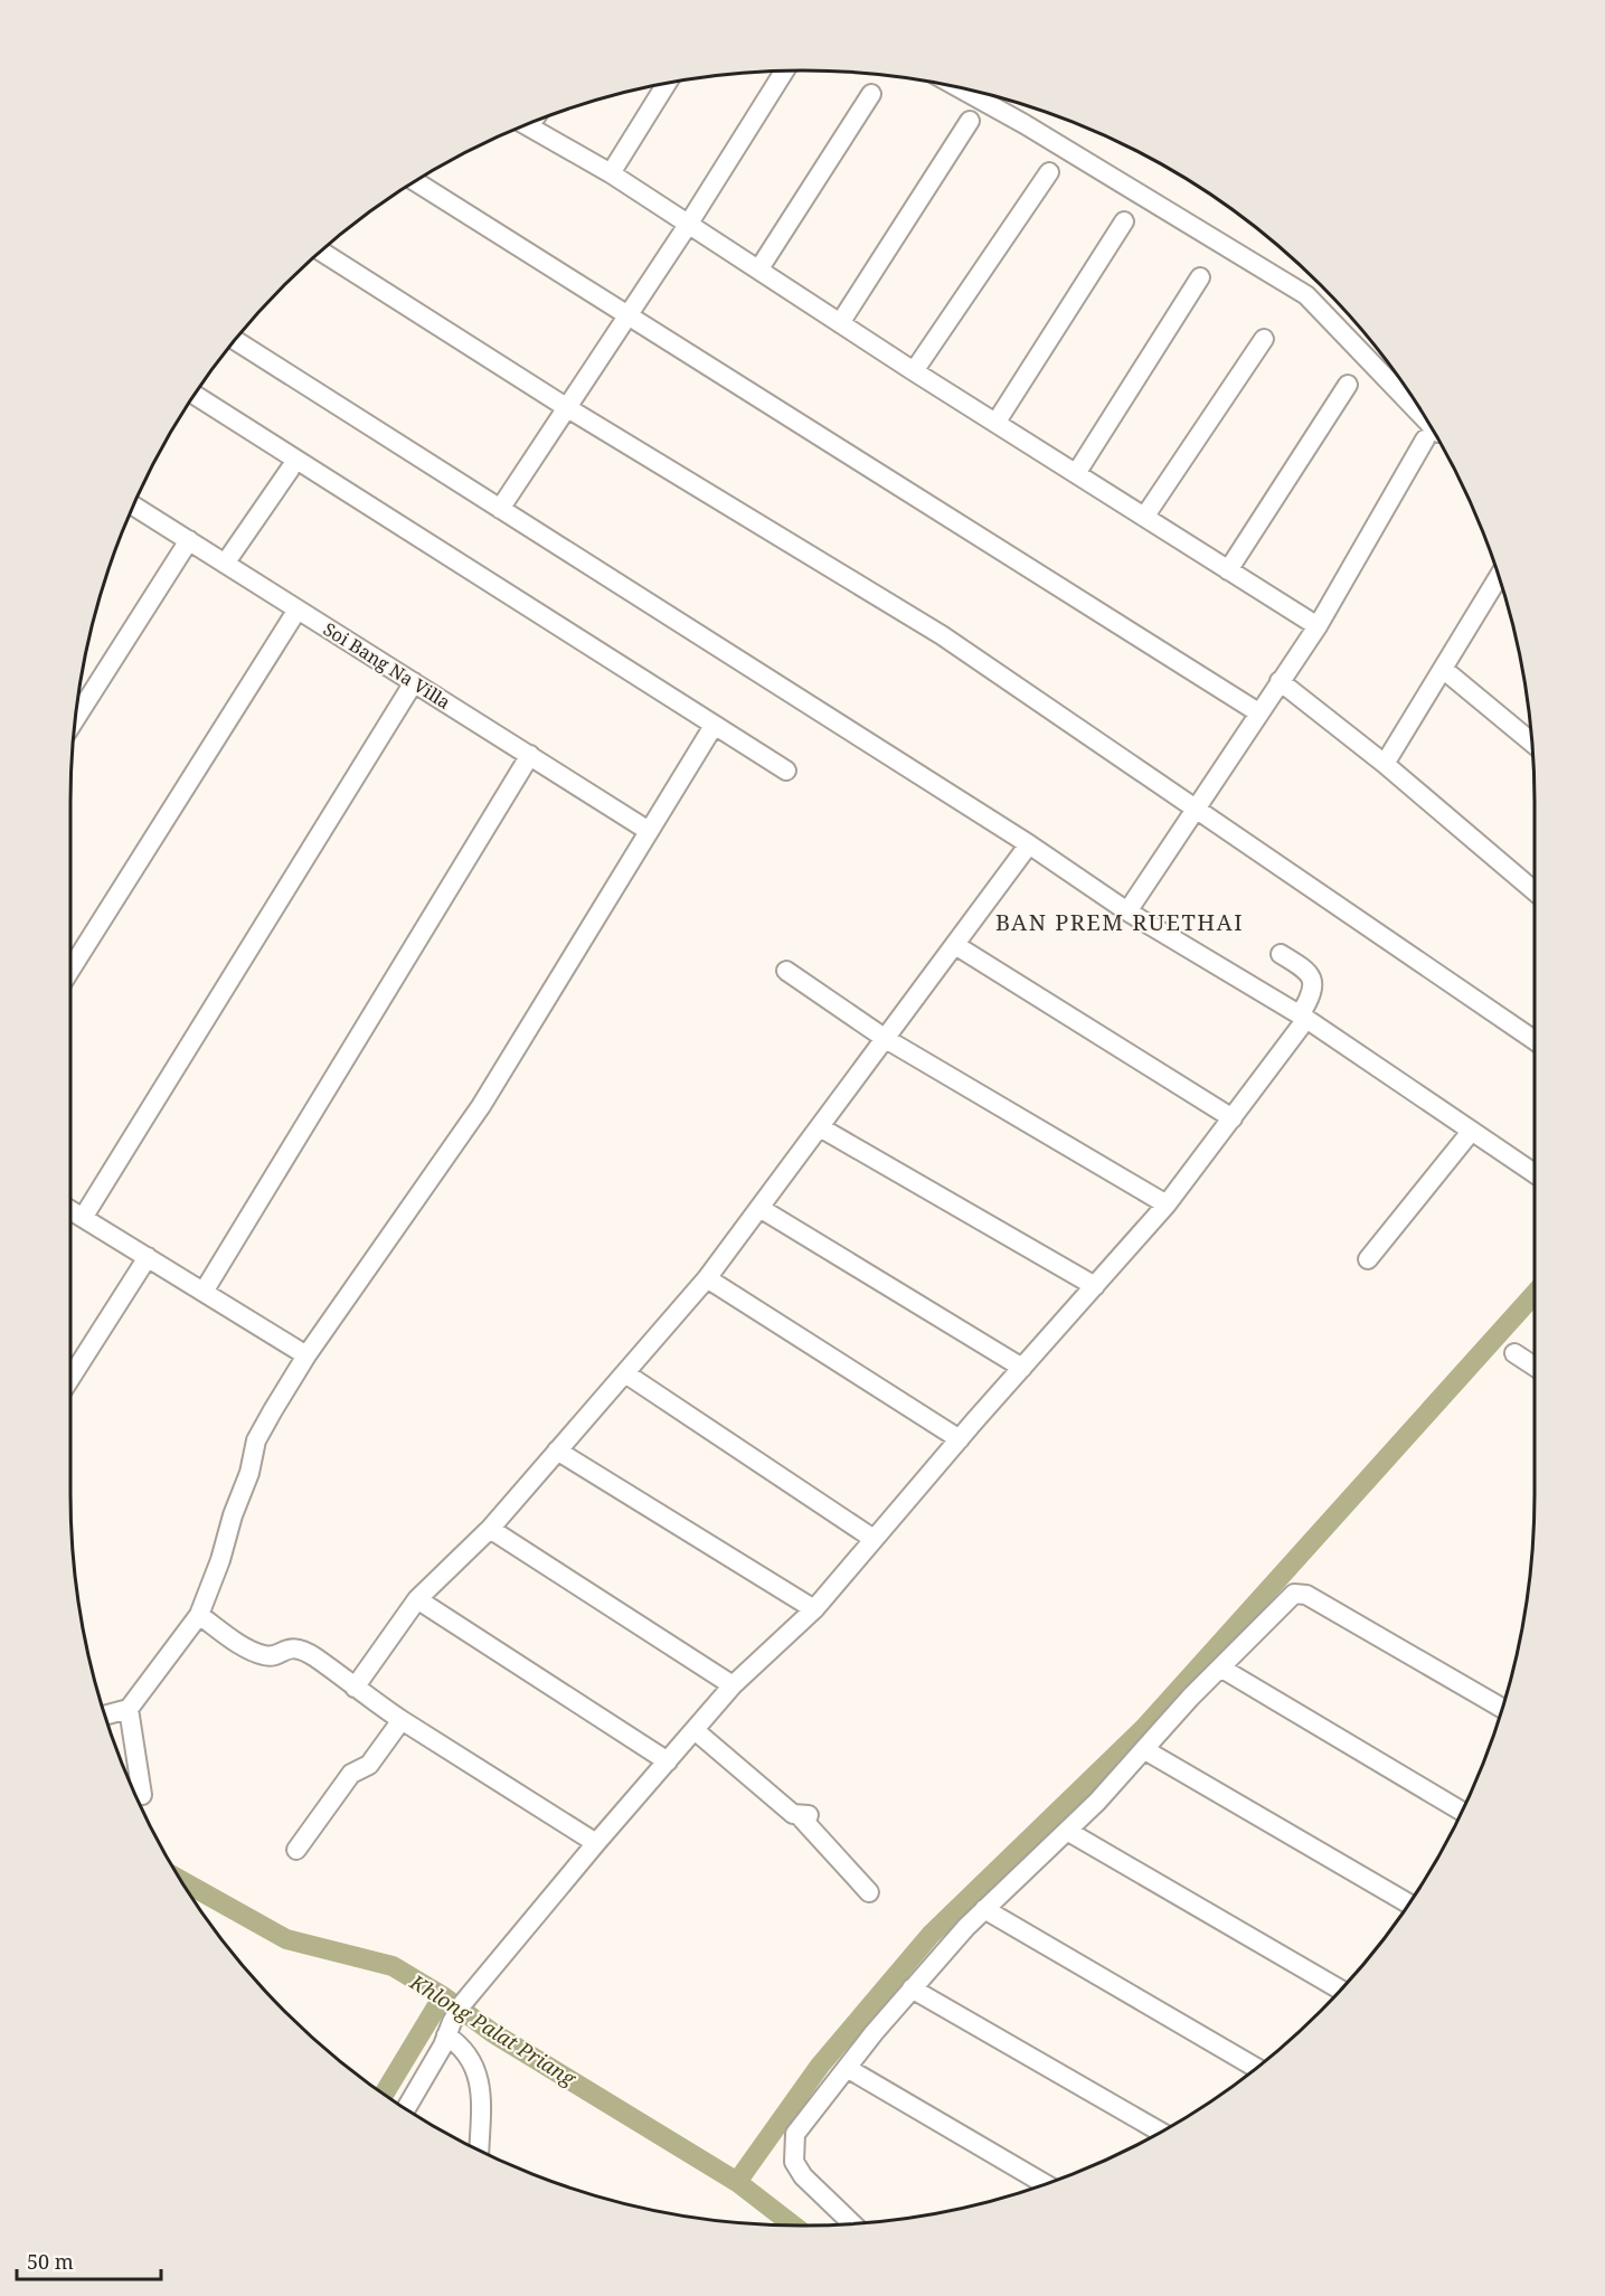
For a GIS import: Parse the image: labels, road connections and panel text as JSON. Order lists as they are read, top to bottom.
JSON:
{
  "streets": {
    "street": ["Soi Bang Na Villa"]
  },
  "districts": ["BAN PREM RUETHAI"],
  "water": ["Khlong Palat Priang"],
  "scale_bar": "50 m"
}
